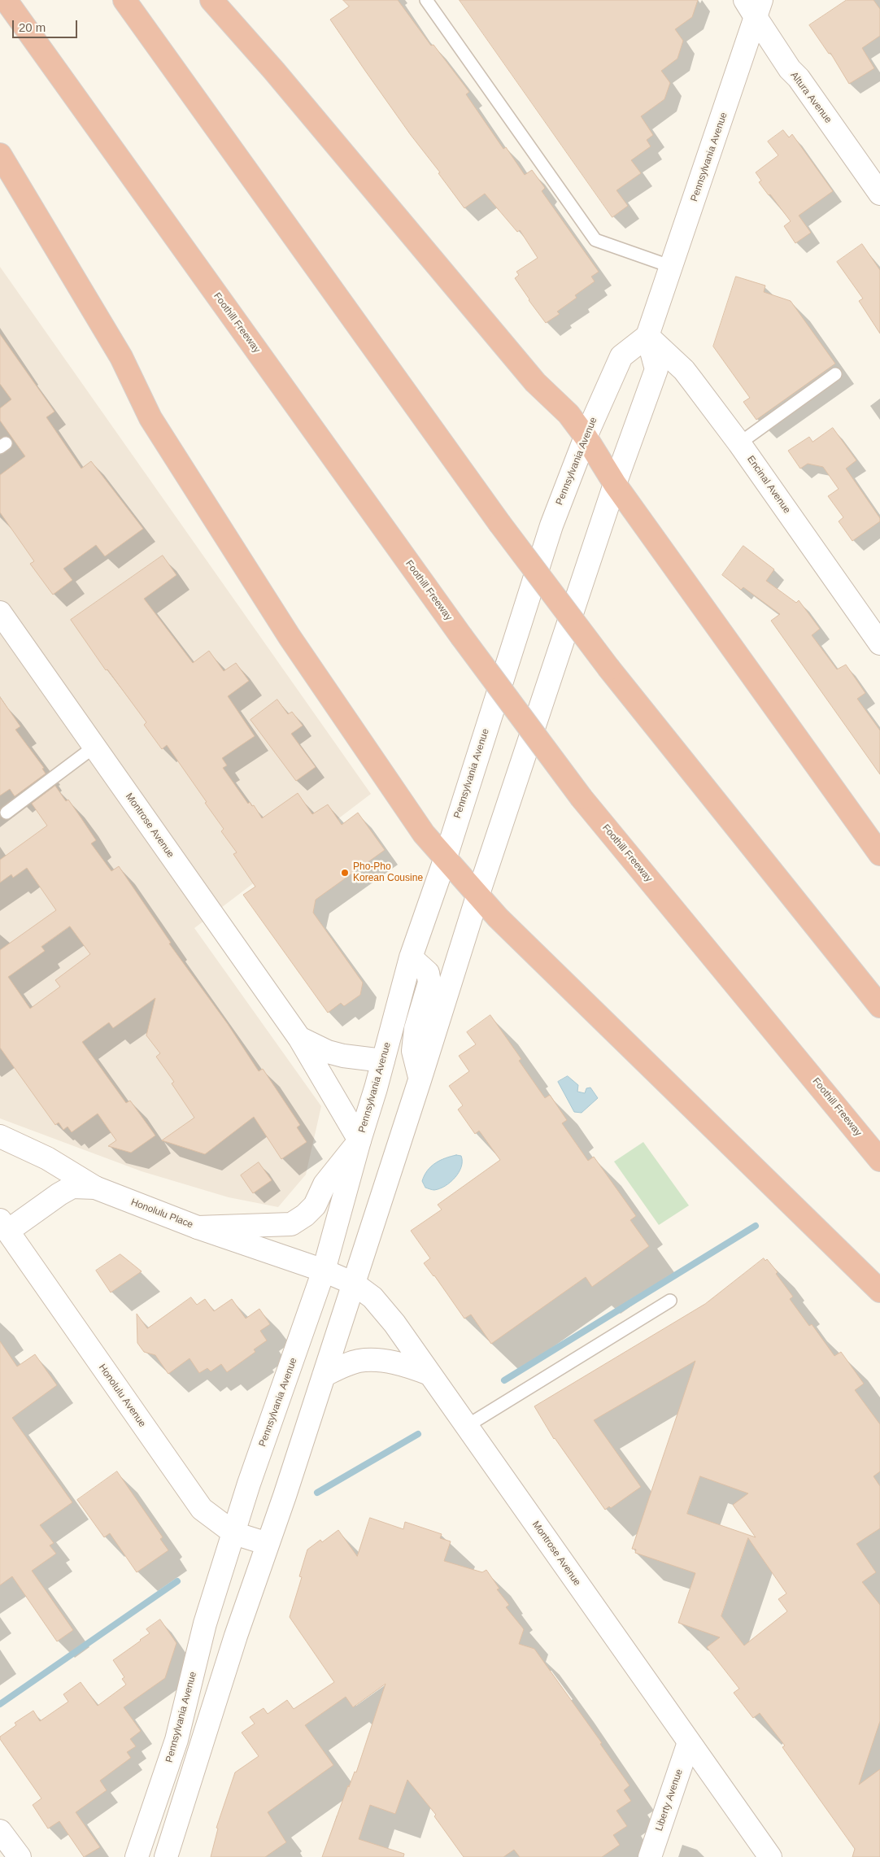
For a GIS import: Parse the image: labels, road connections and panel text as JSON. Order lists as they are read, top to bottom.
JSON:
{
  "streets": {
    "highway": ["Foothill Freeway"],
    "main road": [
      "Altura Avenue",
      "Pennsylvania Avenue",
      "Encinal Avenue",
      "Montrose Avenue",
      "Honolulu Place",
      "Honolulu Avenue",
      "Liberty Avenue"
    ]
  },
  "crossings": [
    ["Altura Avenue", "Pennsylvania Avenue"],
    ["Pennsylvania Avenue", "Encinal Avenue"],
    ["Pennsylvania Avenue", "Montrose Avenue"],
    ["Pennsylvania Avenue", "Honolulu Place"],
    ["Pennsylvania Avenue", "Honolulu Avenue"],
    ["Montrose Avenue", "Honolulu Place"],
    ["Montrose Avenue", "Liberty Avenue"],
    ["Honolulu Place", "Honolulu Avenue"]
  ],
  "places": ["Pho-Pho Korean Cousine"],
  "scale_bar": "20 m"
}
